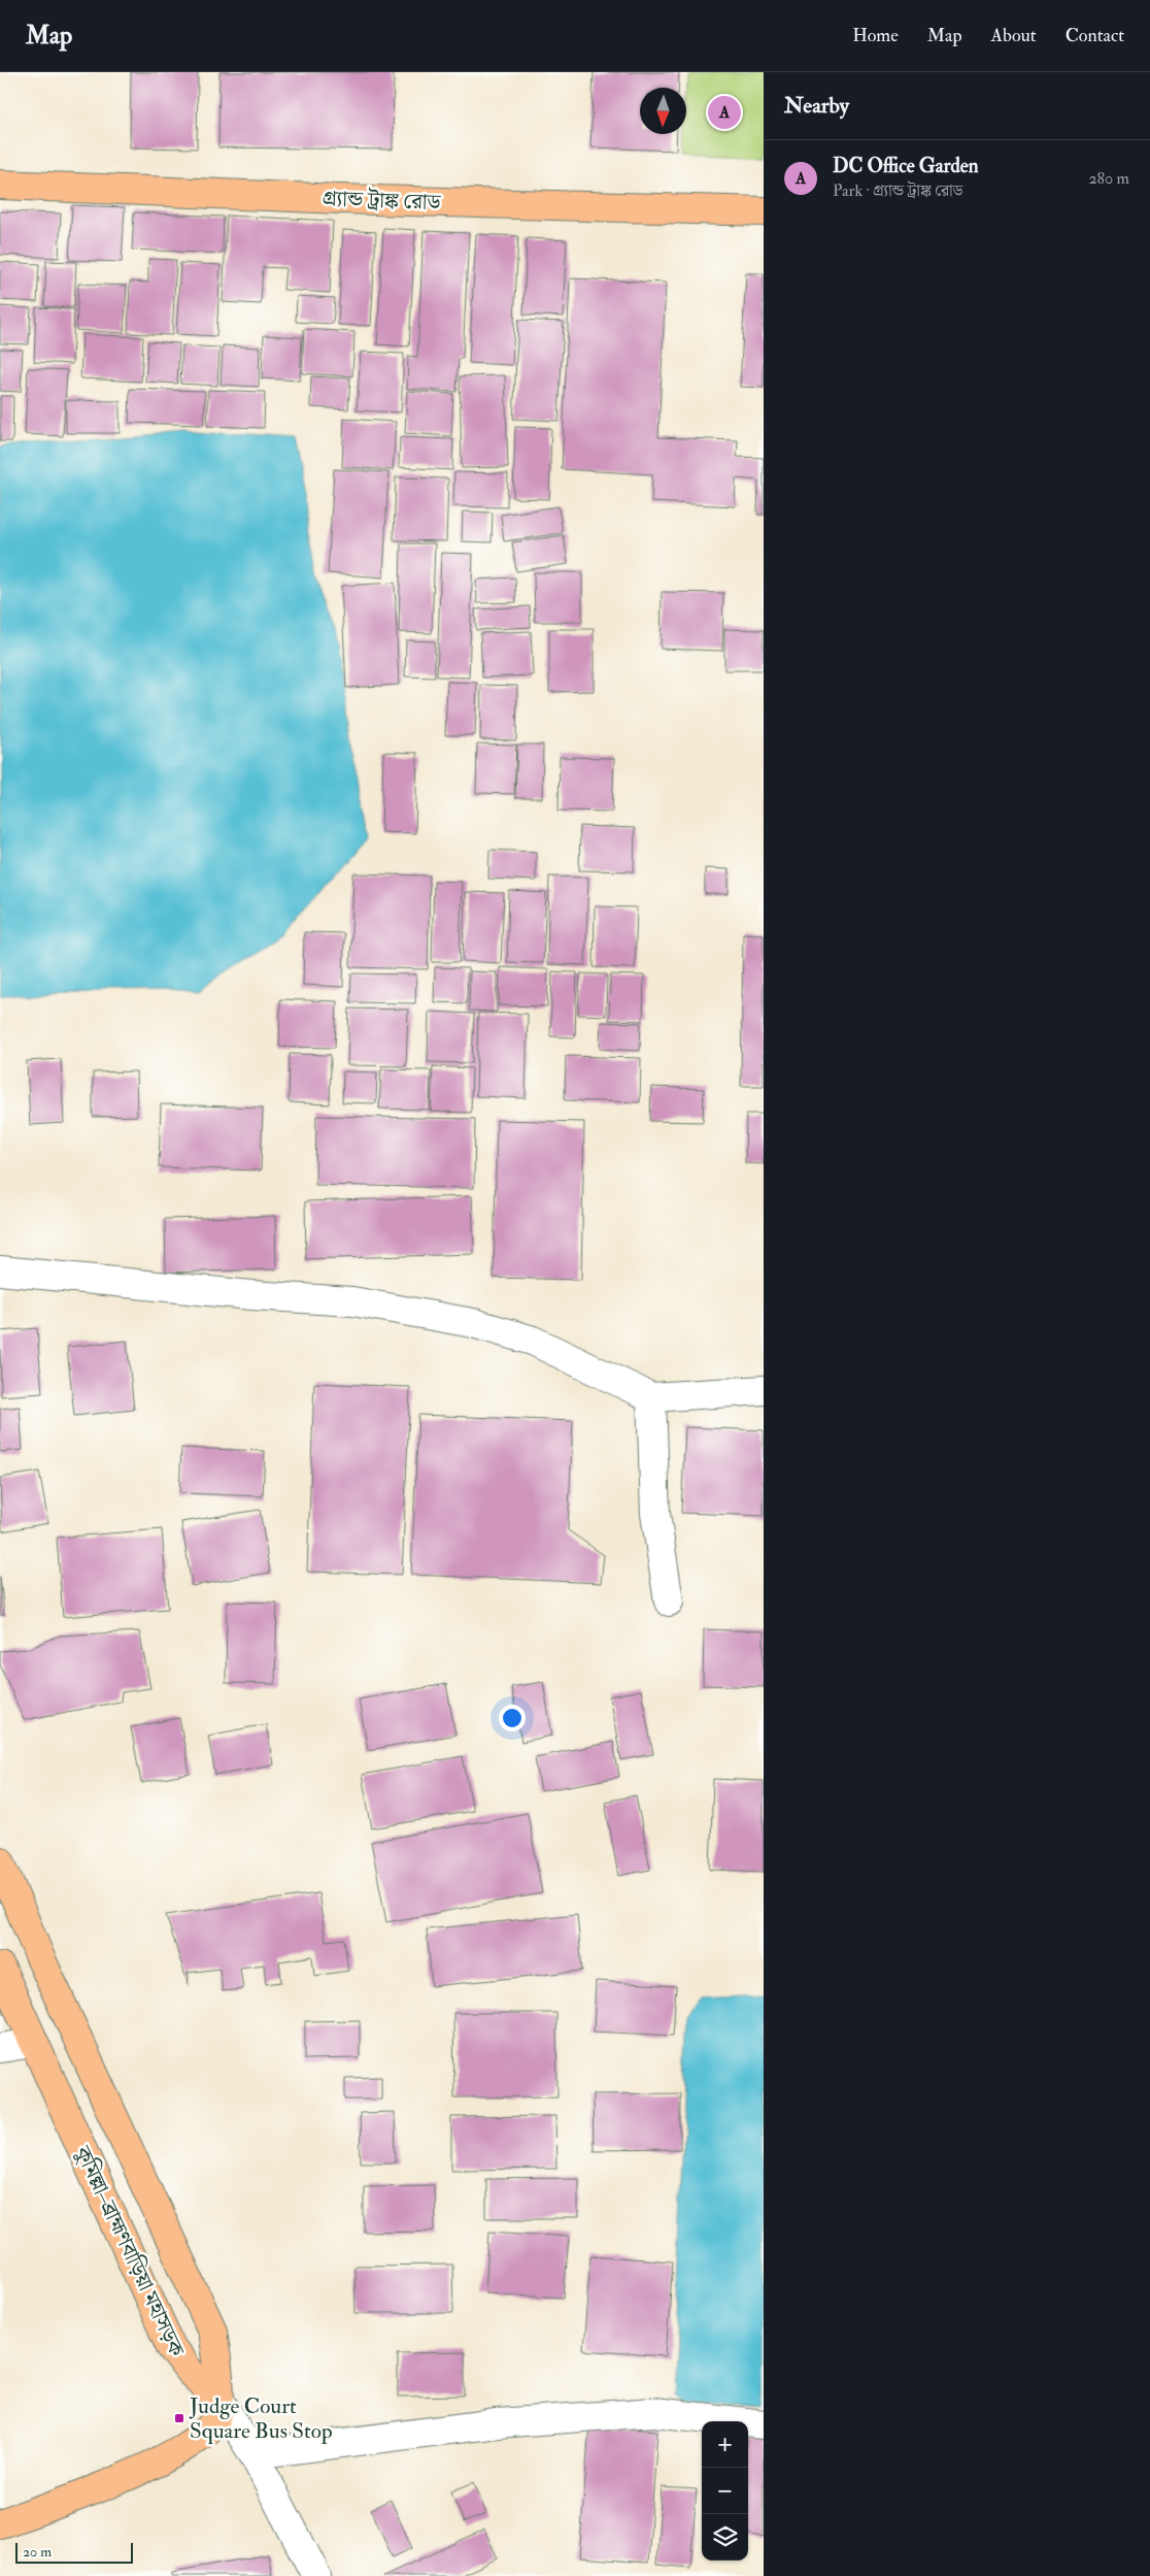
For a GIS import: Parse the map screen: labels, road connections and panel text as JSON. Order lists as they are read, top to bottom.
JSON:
{
  "streets": {
    "highway": ["গ্র্যান্ড ট্রাঙ্ক রোড", "কুমিল্লা–ব্রাহ্মণবাড়িয়া মহাসড়ক"]
  },
  "places": {
    "transit": ["Judge Court Square Bus Stop"]
  },
  "scale_bar": "20 m",
  "north": "bottom",
  "page": {
    "header": "Map",
    "nav": [
      "Home",
      "Map",
      "About",
      "Contact"
    ],
    "heading": "Nearby",
    "pins": "A",
    "list": [
      {
        "mark": "A",
        "name": "DC Office Garden",
        "note": "Park · গ্র্যান্ড ট্রাঙ্ক রোড",
        "value": "280 m"
      }
    ],
    "map_buttons": ["+", "−"],
    "scale": "20 m"
  }
}
